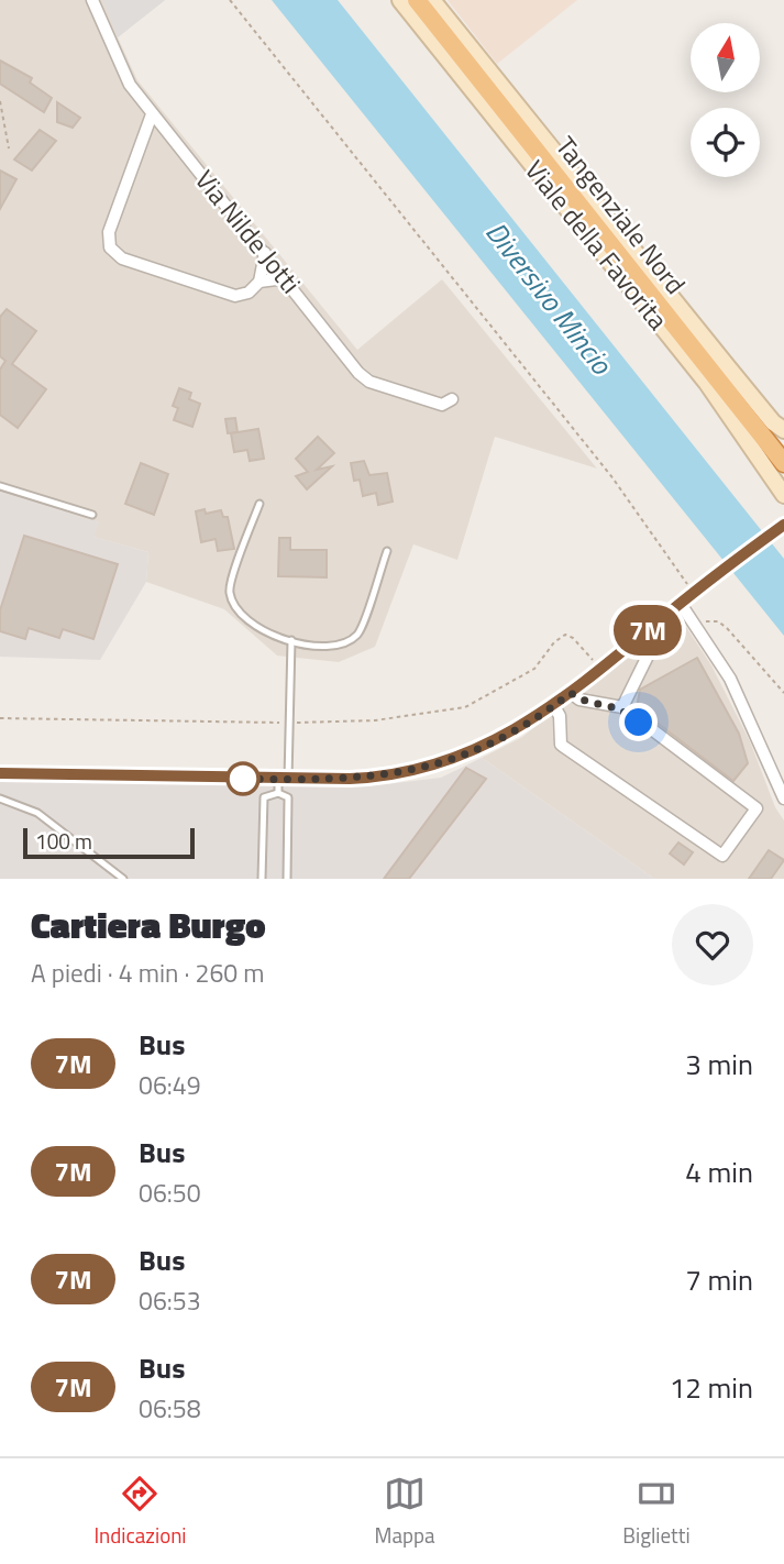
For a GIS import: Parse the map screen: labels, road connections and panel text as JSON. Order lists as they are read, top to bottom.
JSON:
{
  "streets": {
    "highway": ["Tangenziale Nord"],
    "main road": ["Viale della Favorita"],
    "street": ["Via Nilde Jotti"]
  },
  "water": ["Diversivo Mincio"],
  "lines": ["bus line 7M"],
  "scale_bar": "100 m",
  "north": "top",
  "page": {
    "on_map": "7M",
    "scale": "100 m",
    "heading": ["Cartiera Burgo", "A piedi · 4 min · 260 m"],
    "list": [
      {
        "mark": "7M",
        "name": "Bus",
        "note": "06:49",
        "value": "3 min"
      },
      {
        "mark": "7M",
        "name": "Bus",
        "note": "06:50",
        "value": "4 min"
      },
      {
        "mark": "7M",
        "name": "Bus",
        "note": "06:53",
        "value": "7 min"
      },
      {
        "mark": "7M",
        "name": "Bus",
        "note": "06:58",
        "value": "12 min"
      }
    ],
    "tabs": ["Indicazioni", "Mappa", "Biglietti"]
  }
}
